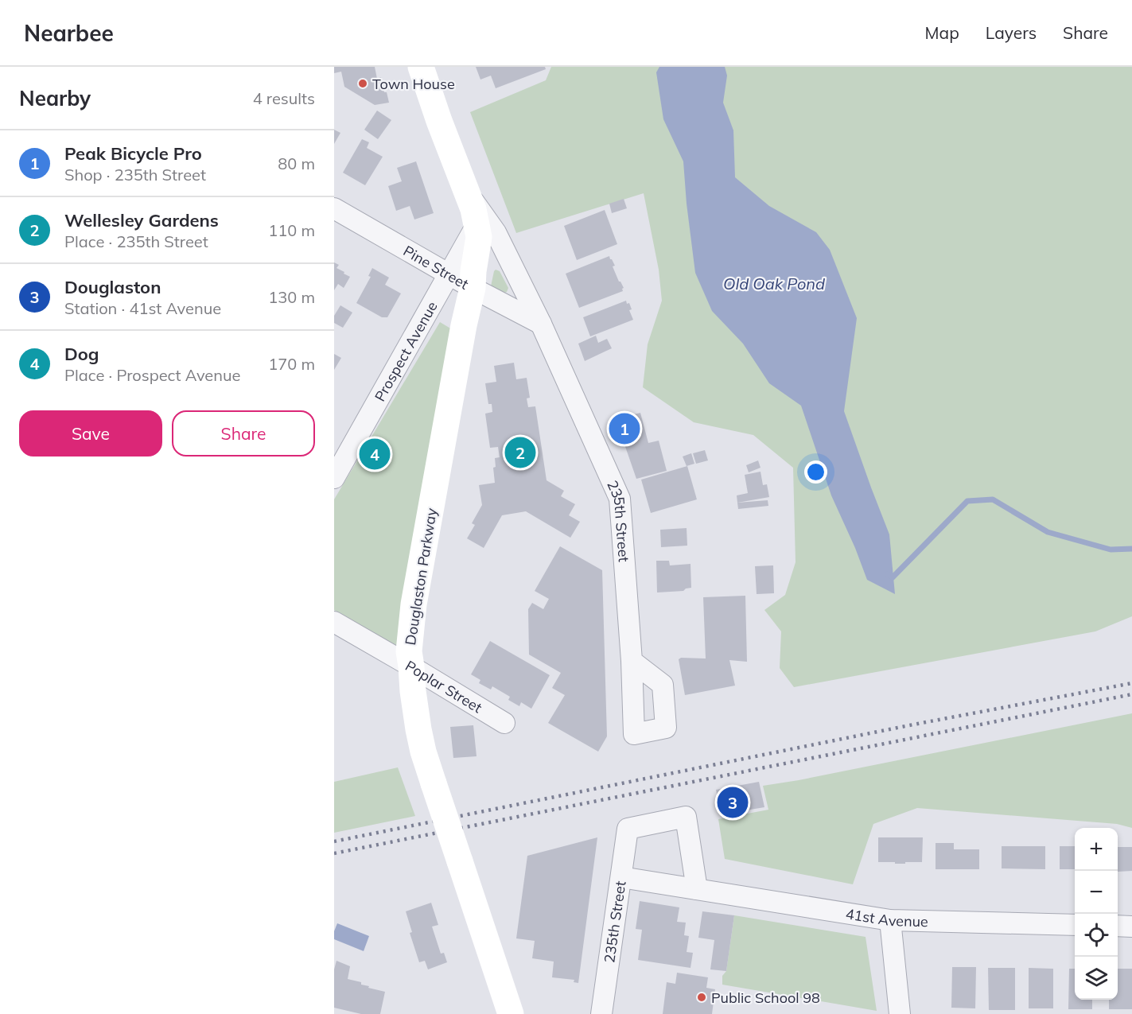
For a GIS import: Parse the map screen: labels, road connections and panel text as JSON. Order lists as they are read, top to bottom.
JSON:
{
  "streets": {
    "main road": ["Douglaston Parkway"],
    "street": [
      "Pine Street",
      "Prospect Avenue",
      "235th Street",
      "Poplar Street",
      "41st Avenue"
    ]
  },
  "crossings": [
    ["Pine Street", "Prospect Avenue"],
    ["Pine Street", "235th Street"],
    ["Pine Street", "Douglaston Parkway"],
    ["Prospect Avenue", "Douglaston Parkway"],
    ["235th Street", "Douglaston Parkway"],
    ["235th Street", "41st Avenue"],
    ["Douglaston Parkway", "Poplar Street"]
  ],
  "water": ["Old Oak Pond"],
  "places": ["Town House", "Public School 98"],
  "page": {
    "header": "Nearbee",
    "nav": ["Map", "Layers", "Share"],
    "heading": ["Nearby", "4 results"],
    "list": [
      {
        "mark": "1",
        "name": "Peak Bicycle Pro",
        "note": "Shop · 235th Street",
        "value": "80 m"
      },
      {
        "mark": "2",
        "name": "Wellesley Gardens",
        "note": "Place · 235th Street",
        "value": "110 m"
      },
      {
        "mark": "3",
        "name": "Douglaston",
        "note": "Station · 41st Avenue",
        "value": "130 m"
      },
      {
        "mark": "4",
        "name": "Dog",
        "note": "Place · Prospect Avenue",
        "value": "170 m"
      }
    ],
    "buttons": ["Save", "Share"],
    "pins": [
      "1",
      "2",
      "4",
      "3"
    ],
    "map_buttons": ["+", "−"]
  }
}
